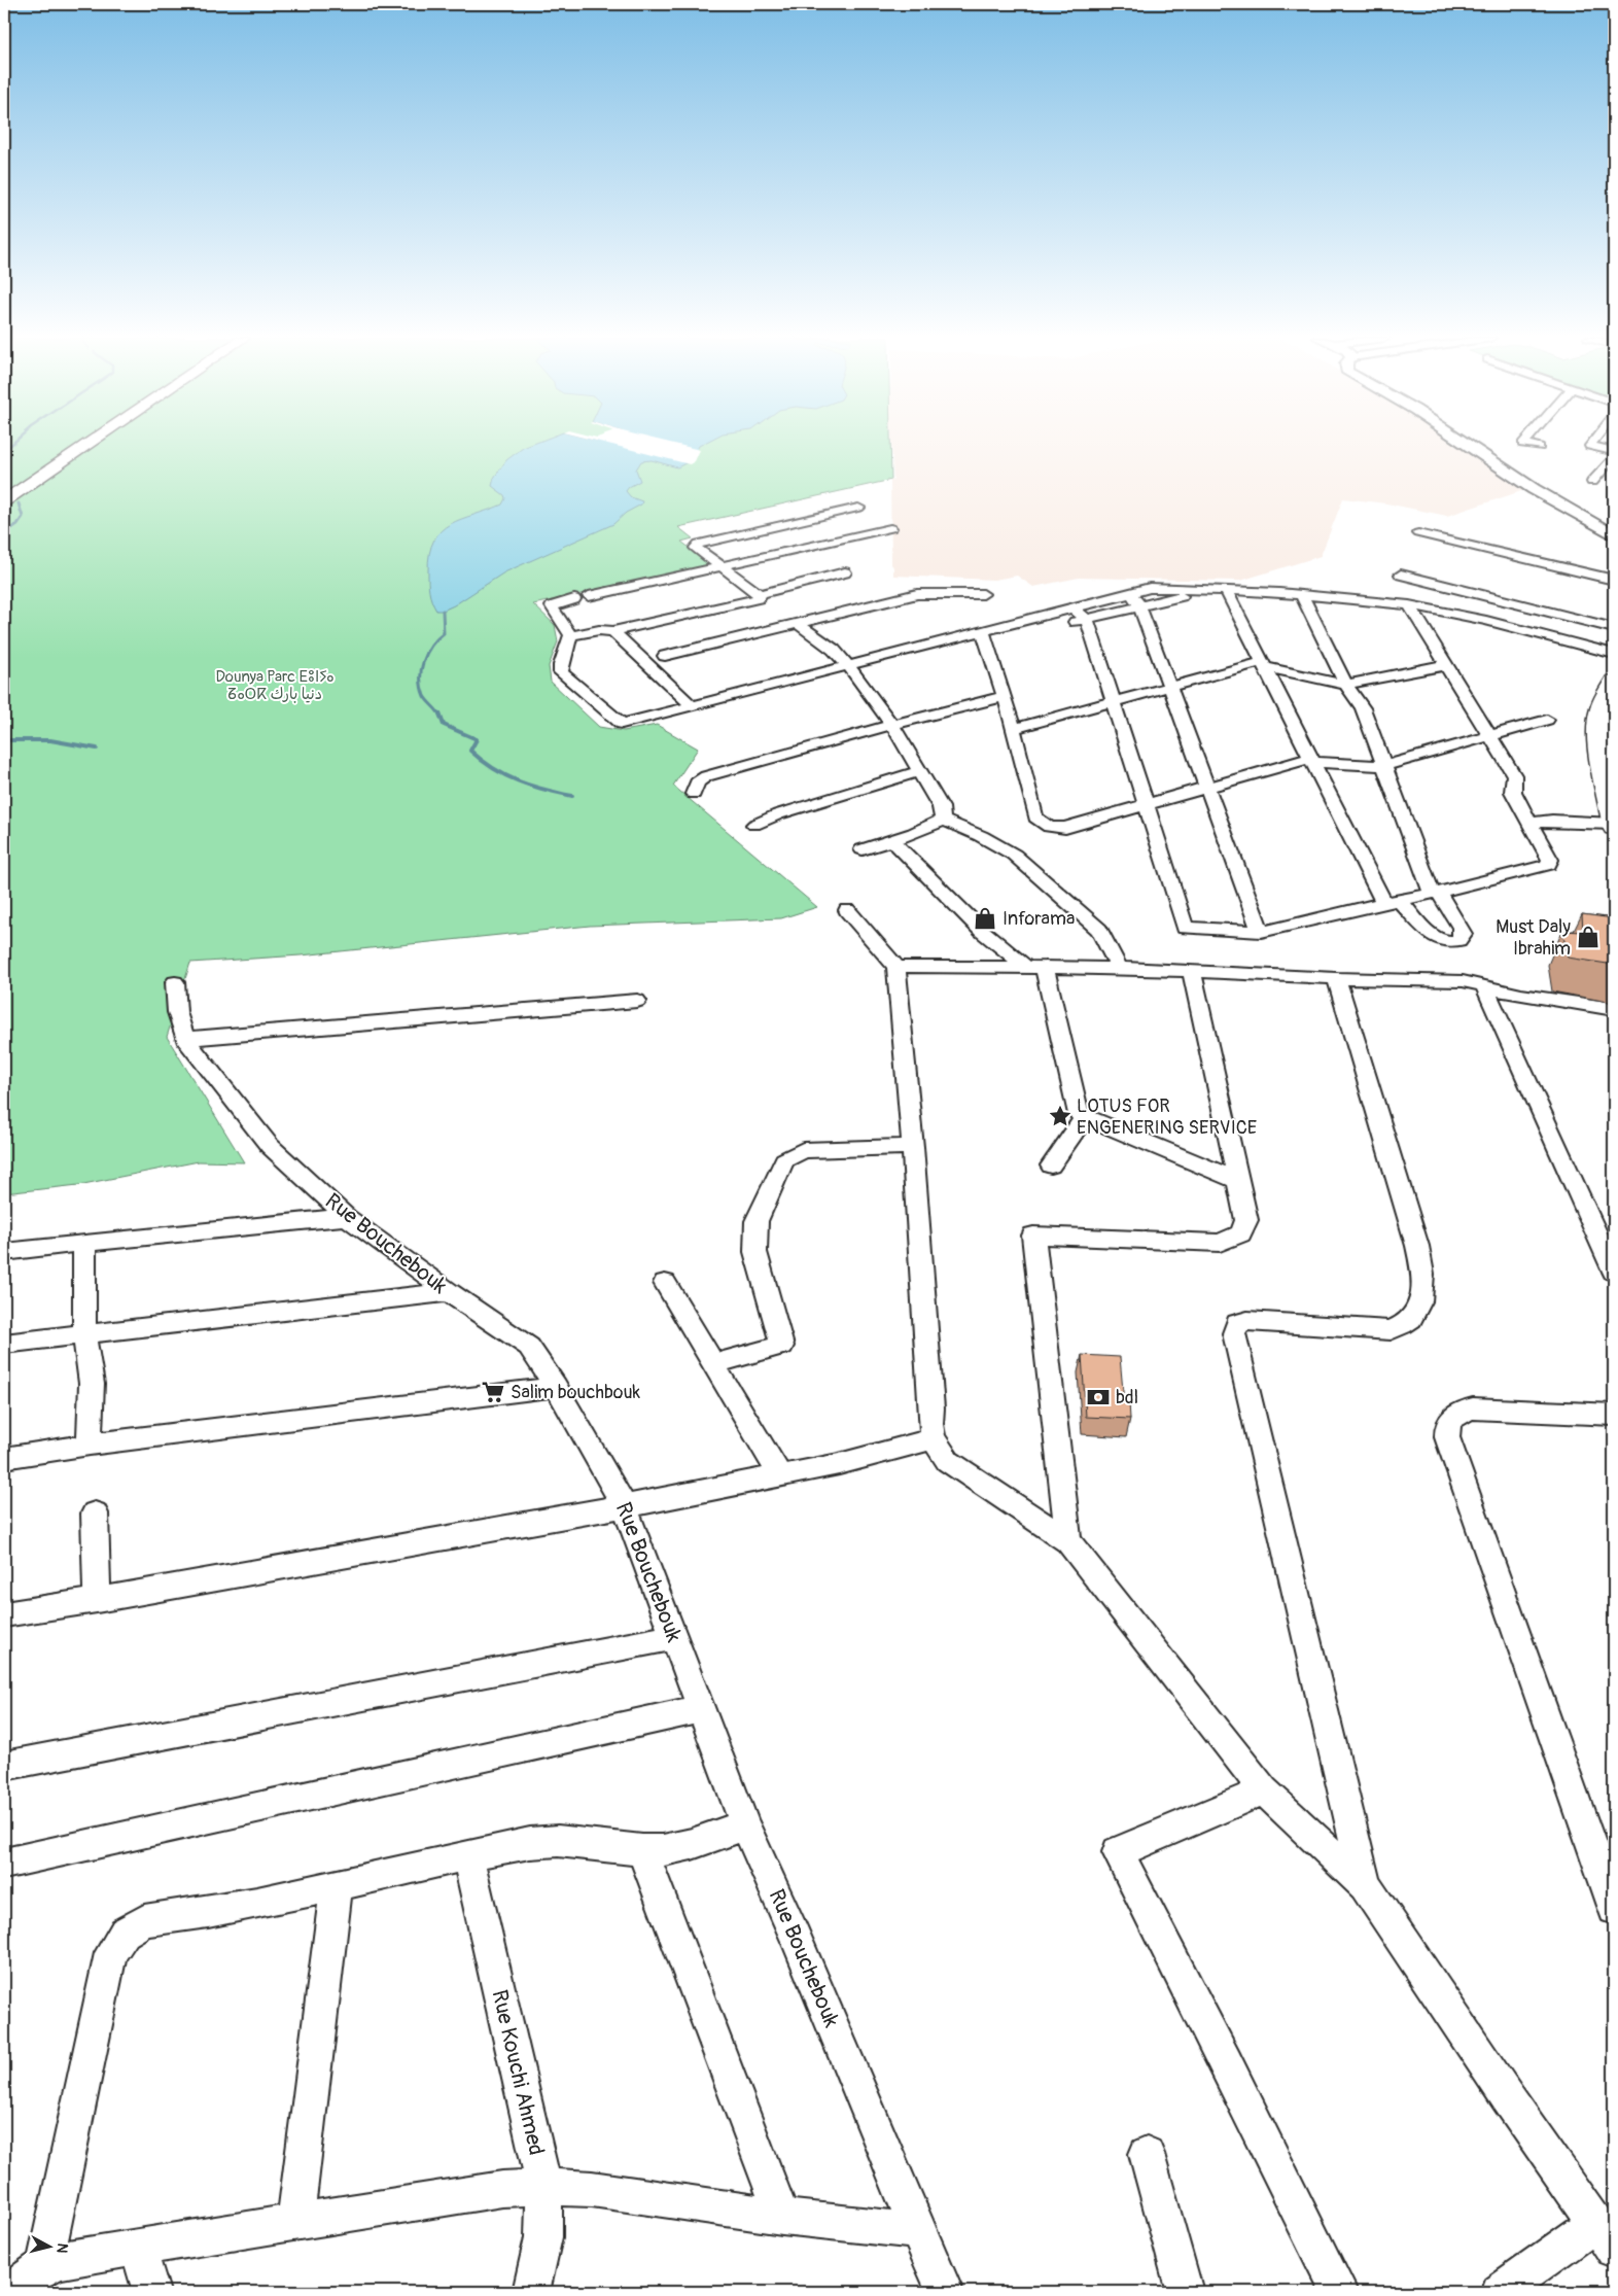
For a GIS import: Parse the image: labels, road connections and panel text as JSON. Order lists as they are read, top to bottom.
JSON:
{
  "streets": {
    "street": ["Rue Bouchebouk", "Rue Kouchi Ahmed"]
  },
  "parks": ["Dounya Parc ⴹⵓⵏⵢⴰ ⵒⴰⵔⴽ دنيا بارك"],
  "places": {
    "shop": ["Inforama", "Must Daly Ibrahim"],
    "place": ["LOTUS FOR ENGENERING SERVICE"],
    "supermarket": ["Salim bouchbouk"],
    "bank": ["bdl"]
  },
  "north": "right"
}
